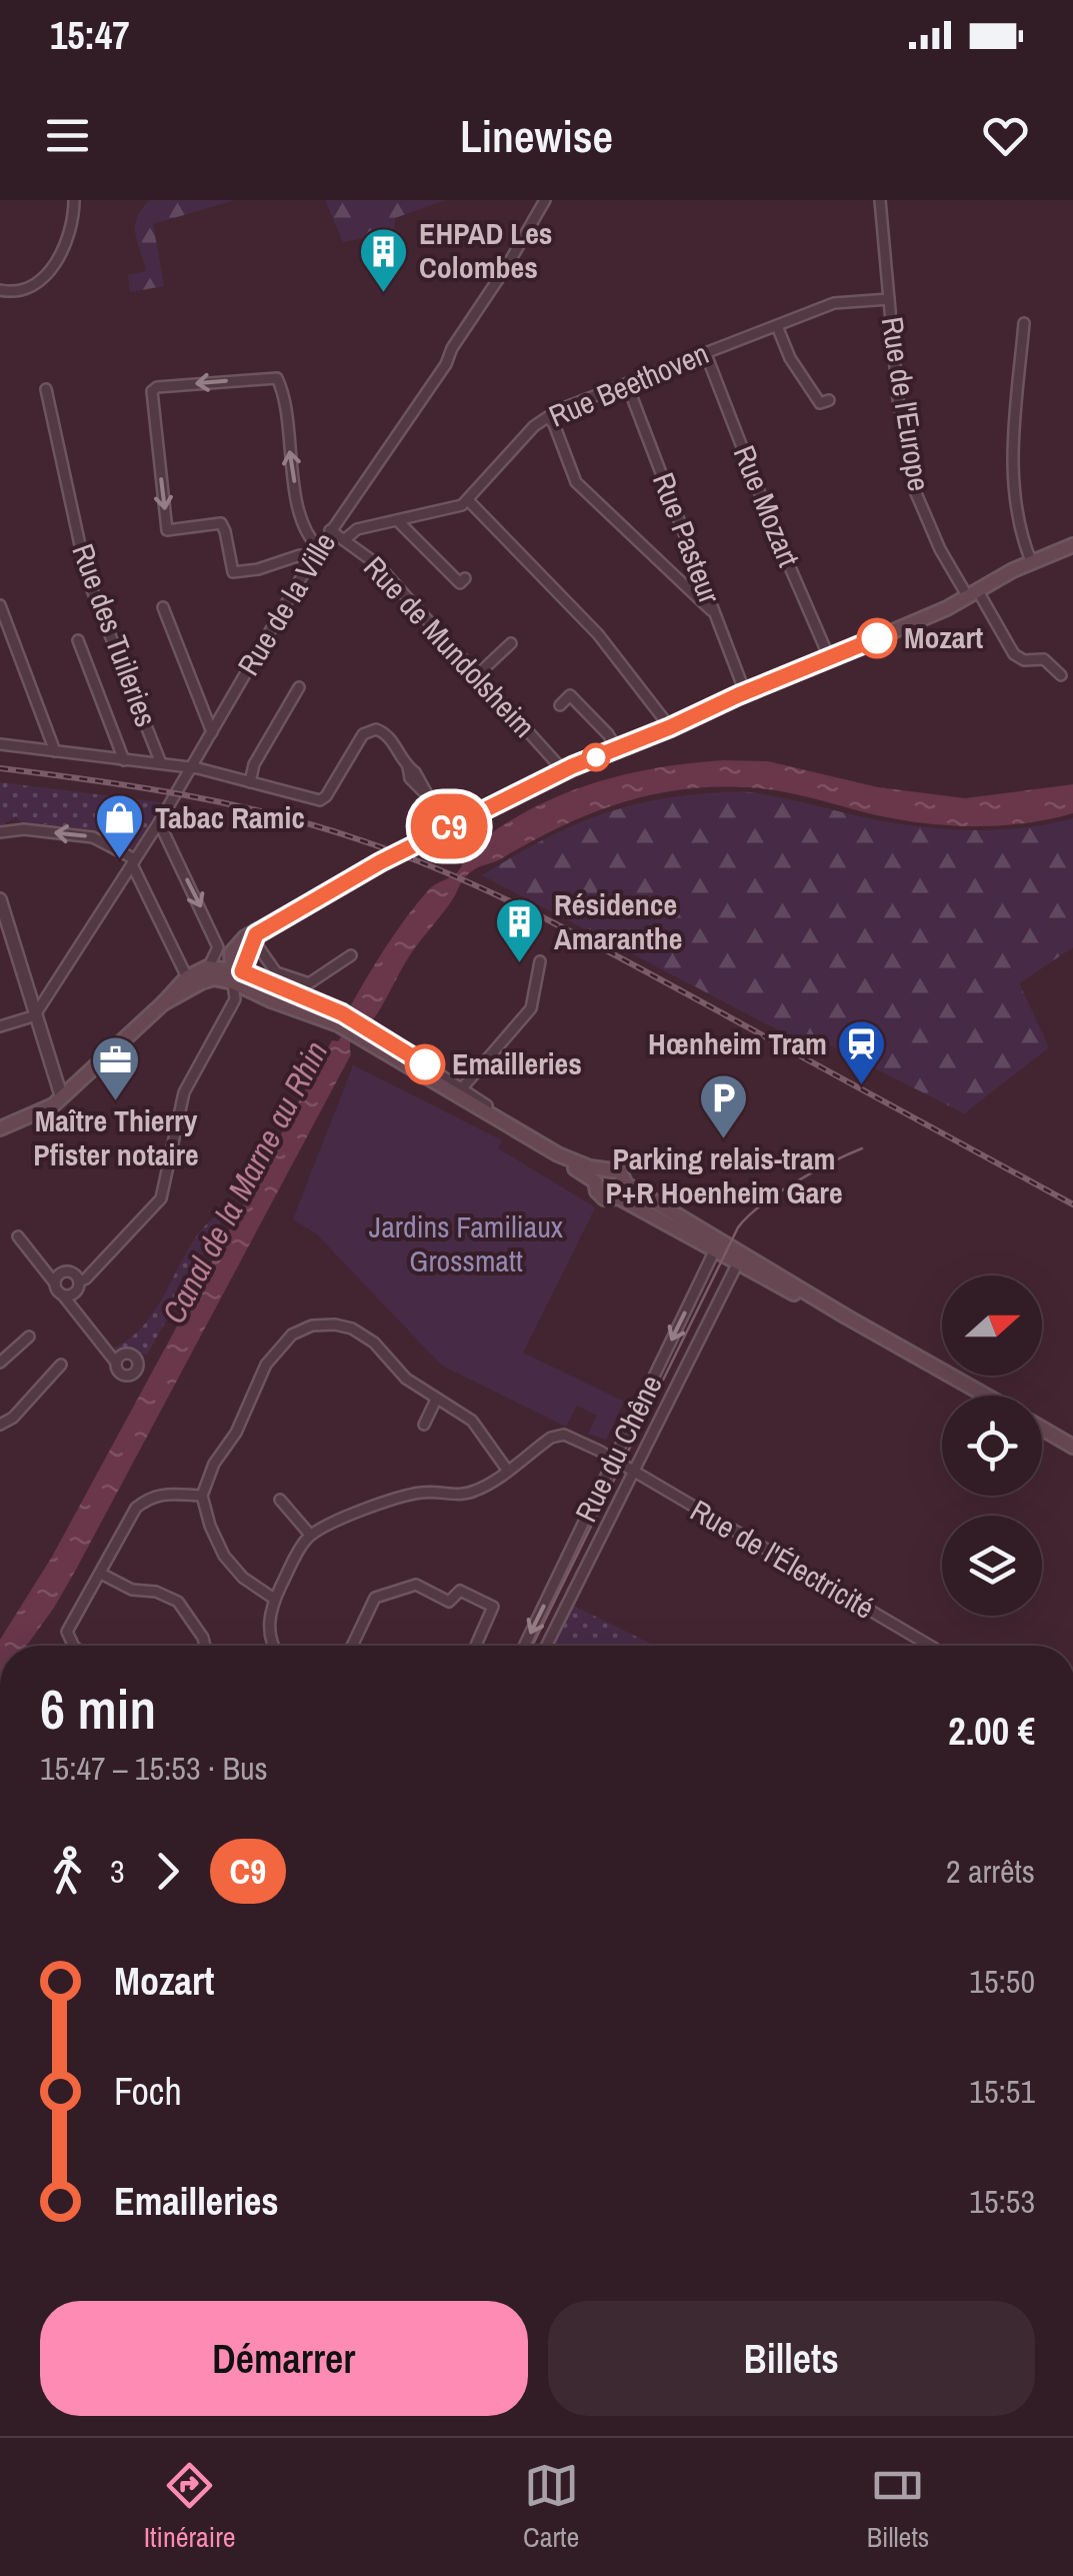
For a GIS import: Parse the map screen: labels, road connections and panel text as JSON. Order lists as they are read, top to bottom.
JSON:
{
  "streets": {
    "street": [
      "Rue Beethoven",
      "Rue de l'Europe",
      "Rue Mozart",
      "Rue Pasteur",
      "Rue de la Ville",
      "Rue des Tuileries",
      "Rue de Mundolsheim",
      "Rue du Chêne",
      "Rue de l'Électricité"
    ]
  },
  "crossings": [
    ["Rue Beethoven", "Rue de l'Europe"],
    ["Rue Beethoven", "Rue Mozart"],
    ["Rue Beethoven", "Rue Pasteur"],
    ["Rue de la Ville", "Rue de Mundolsheim"],
    ["Rue du Chêne", "Rue de l'Électricité"]
  ],
  "water": ["Canal de la Marne au Rhin"],
  "parks": ["Jardins Familiaux Grossmatt"],
  "places": {
    "building": ["EHPAD Les Colombes", "Résidence Amaranthe"],
    "other": ["Mozart", "Emailleries"],
    "shop": ["Tabac Ramic"],
    "station": ["Hœnheim Tram"],
    "office": ["Maître Thierry Pfister notaire"],
    "parking": ["Parking relais-tram P+R Hoenheim Gare"]
  },
  "lines": ["bus line C9"],
  "north": "right",
  "page": {
    "status": "15:47",
    "header": "Linewise",
    "on_map": "C9",
    "heading": ["6 min", "15:47 – 15:53 · Bus", "2.00 €"],
    "legs": ["3", "C9", "2 arrêts"],
    "list": [
      {
        "name": "Mozart",
        "value": "15:50"
      },
      {
        "name": "Foch",
        "value": "15:51"
      },
      {
        "name": "Emailleries",
        "value": "15:53"
      }
    ],
    "buttons": ["Démarrer", "Billets"],
    "tabs": ["Itinéraire", "Carte", "Billets"]
  }
}
